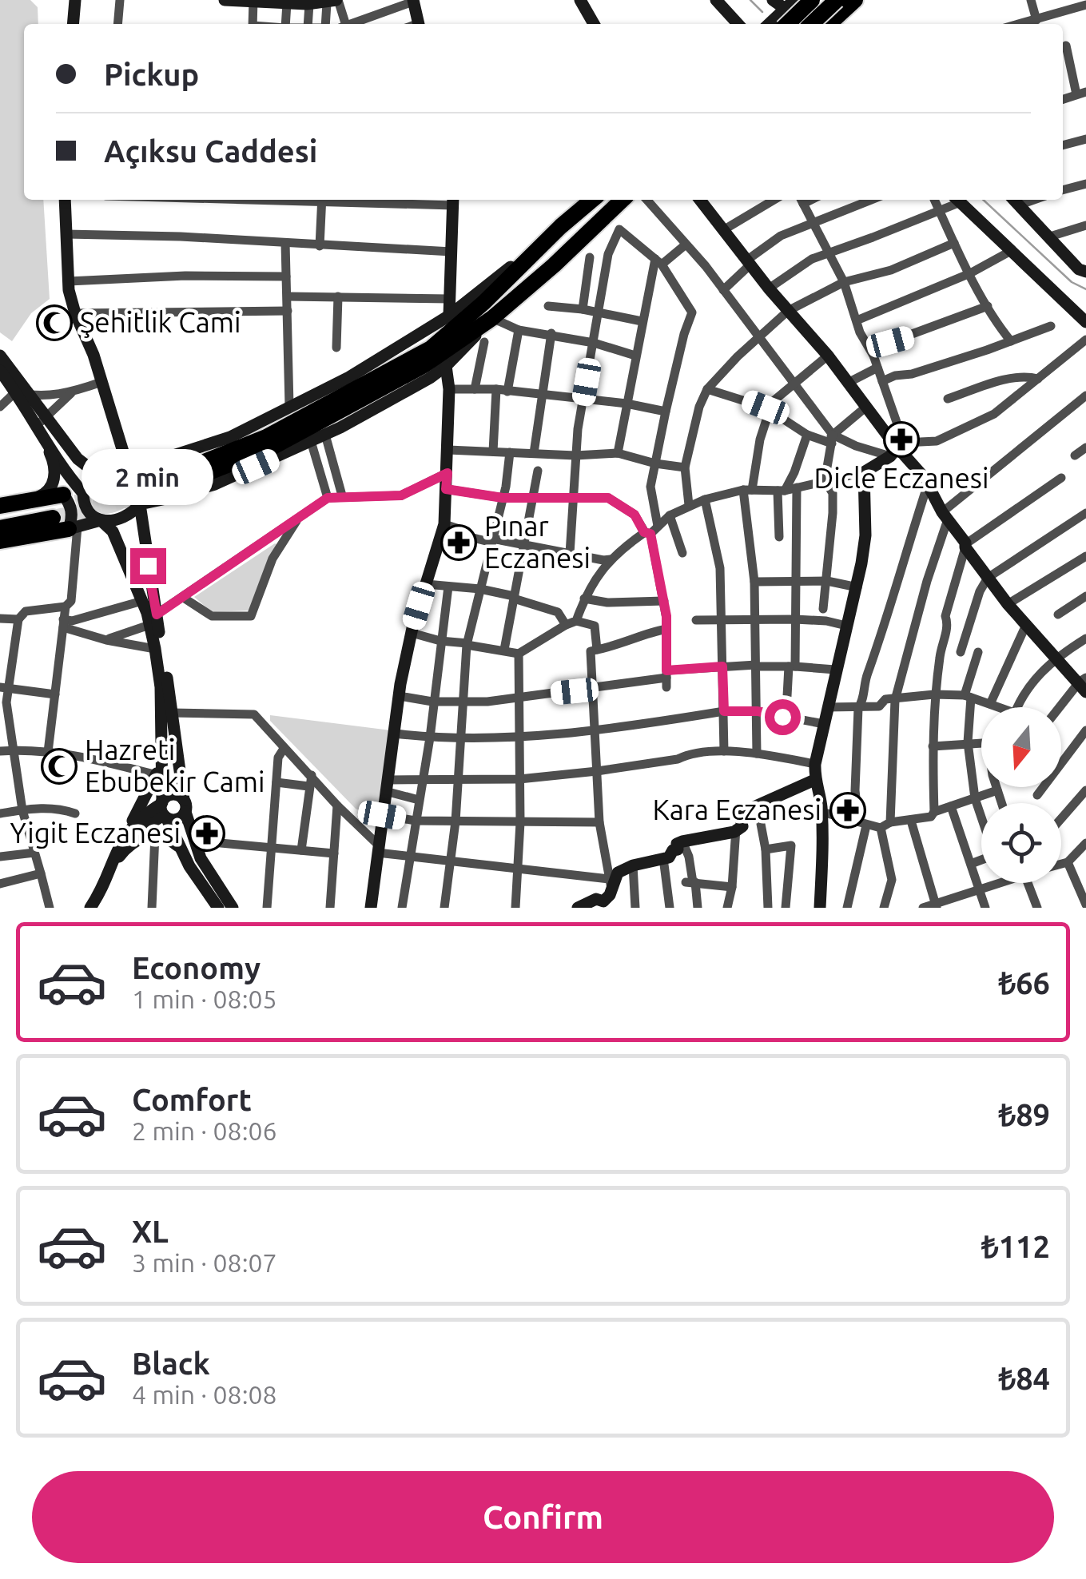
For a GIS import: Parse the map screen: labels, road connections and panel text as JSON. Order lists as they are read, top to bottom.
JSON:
{
  "places": {
    "mosque": ["Şehitlik Cami", "Hazreti Ebubekir Cami"],
    "pharmacy": [
      "Dicle Eczanesi",
      "Pınar Eczanesi",
      "Kara Eczanesi",
      "Yigit Eczanesi"
    ]
  },
  "north": "bottom",
  "page": {
    "banner": ["Pickup", "Açıksu Caddesi"],
    "bubble": "2 min",
    "list": [
      {
        "name": "Economy",
        "note": "1 min · 08:05",
        "value": "₺66"
      },
      {
        "name": "Comfort",
        "note": "2 min · 08:06",
        "value": "₺89"
      },
      {
        "name": "XL",
        "note": "3 min · 08:07",
        "value": "₺112"
      },
      {
        "name": "Black",
        "note": "4 min · 08:08",
        "value": "₺84"
      }
    ],
    "buttons": "Confirm"
  }
}
